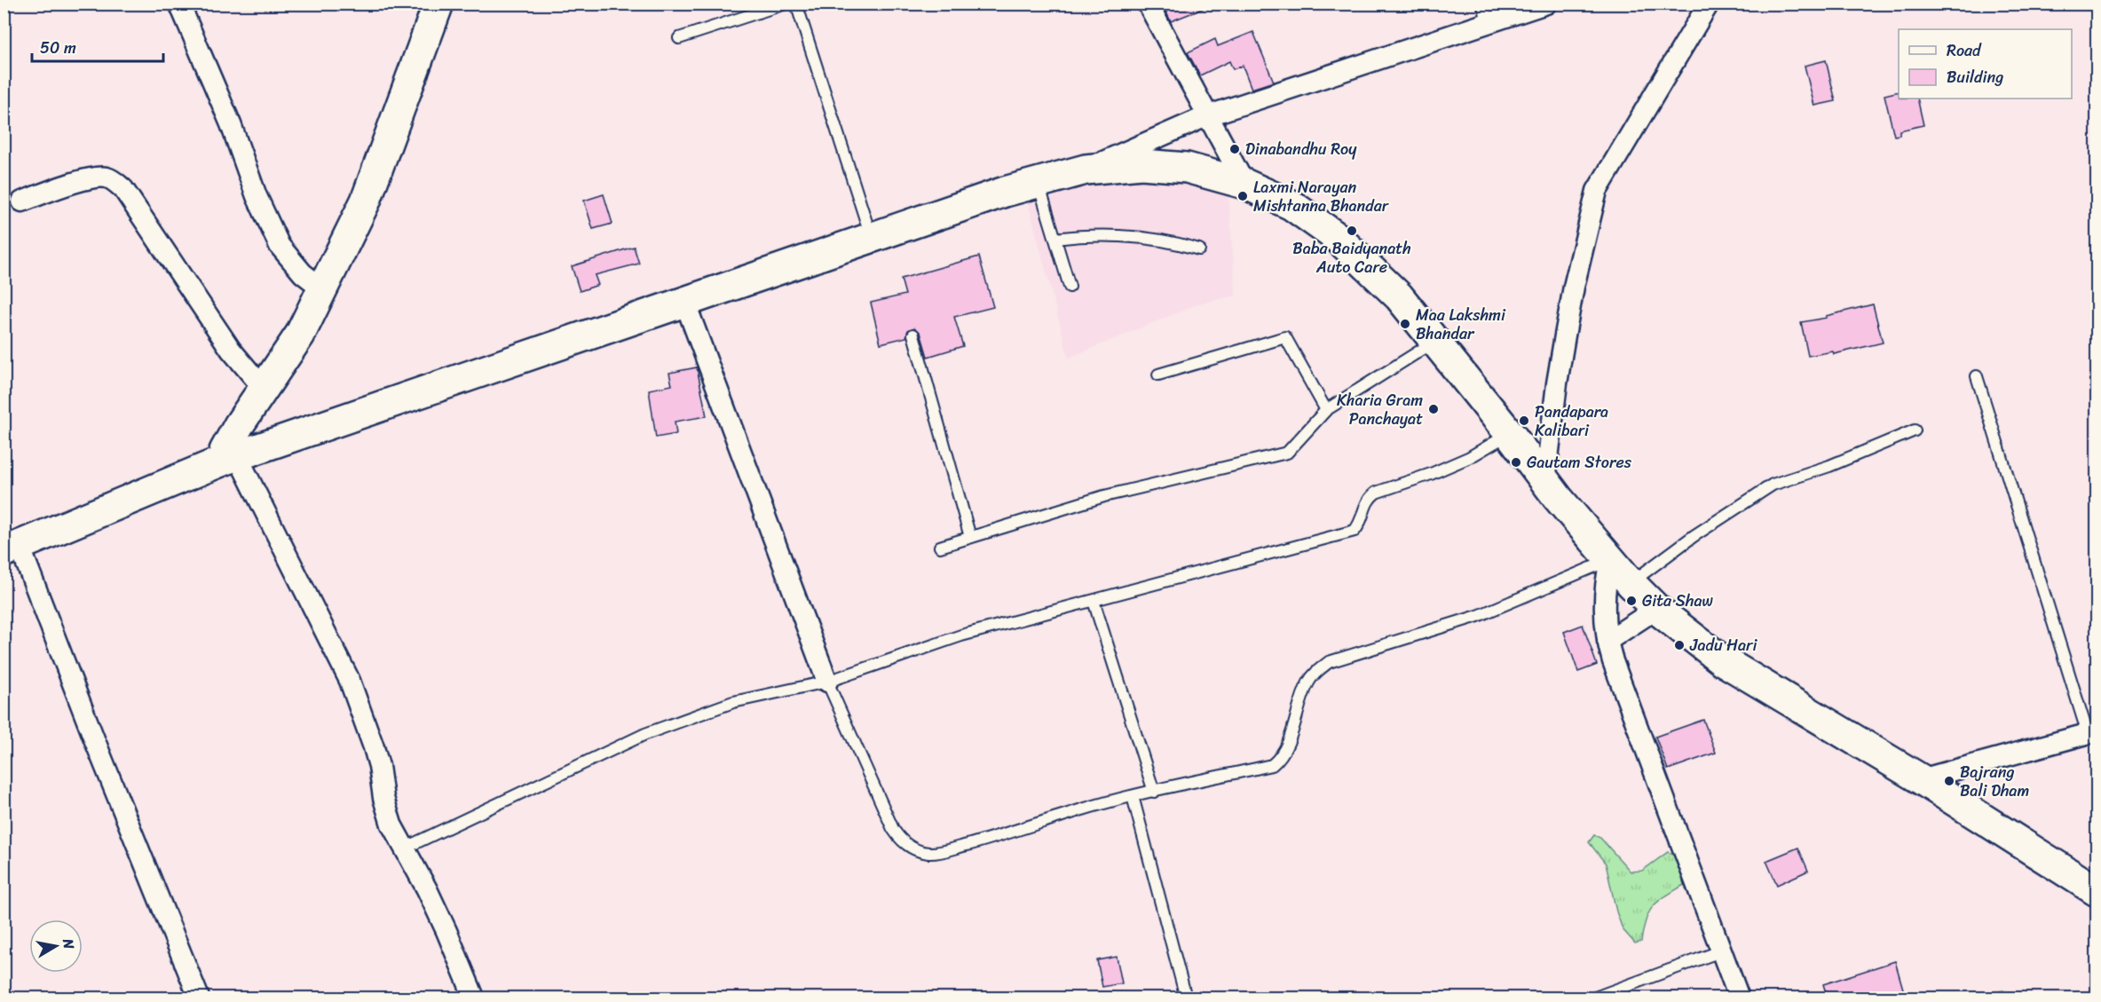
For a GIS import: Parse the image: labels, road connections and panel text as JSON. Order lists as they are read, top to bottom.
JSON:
{
  "places": [
    "Dinabandhu Roy",
    "Laxmi Narayan Mishtanna Bhandar",
    "Baba Baidyanath Auto Care",
    "Maa Lakshmi Bhandar",
    "Kharia Gram Panchayat",
    "Pandapara Kalibari",
    "Gautam Stores",
    "Gita Shaw",
    "Jadu Hari",
    "Bajrang Bali Dham"
  ],
  "legend": ["Road", "Building"],
  "scale_bar": "50 m",
  "north": "right"
}
